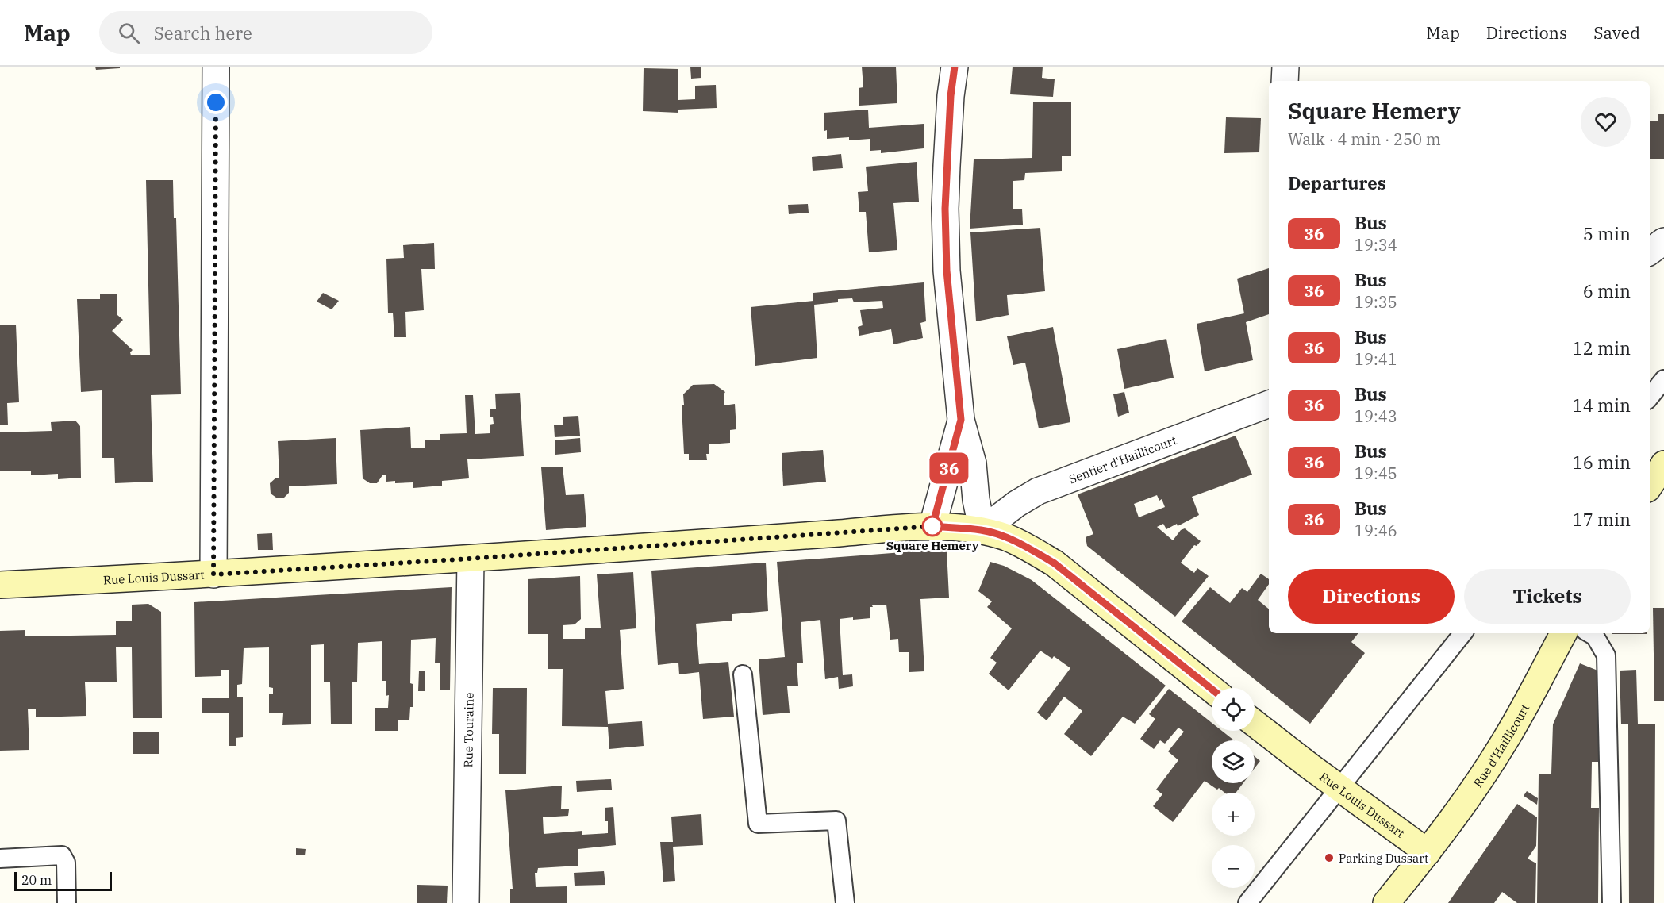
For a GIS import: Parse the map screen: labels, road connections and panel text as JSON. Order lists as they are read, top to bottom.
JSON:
{
  "streets": {
    "street": [
      "Sentier d'Haillicourt",
      "Rue Louis Dussart",
      "Rue Touraine",
      "Rue d'Haillicourt"
    ]
  },
  "crossings": [
    ["Sentier d'Haillicourt", "Rue Louis Dussart"],
    ["Rue Louis Dussart", "Rue Touraine"],
    ["Rue Louis Dussart", "Rue d'Haillicourt"]
  ],
  "places": ["Square Hemery", "Parking Dussart"],
  "lines": ["bus line 36"],
  "scale_bar": "20 m",
  "page": {
    "header": "Map",
    "search": "Search here",
    "nav": ["Map", "Directions", "Saved"],
    "on_map": "36",
    "heading": [
      ["Square Hemery", "Walk · 4 min · 250 m"],
      "Departures"
    ],
    "list": [
      {
        "mark": "36",
        "name": "Bus",
        "note": "19:34",
        "value": "5 min"
      },
      {
        "mark": "36",
        "name": "Bus",
        "note": "19:35",
        "value": "6 min"
      },
      {
        "mark": "36",
        "name": "Bus",
        "note": "19:41",
        "value": "12 min"
      },
      {
        "mark": "36",
        "name": "Bus",
        "note": "19:43",
        "value": "14 min"
      },
      {
        "mark": "36",
        "name": "Bus",
        "note": "19:45",
        "value": "16 min"
      },
      {
        "mark": "36",
        "name": "Bus",
        "note": "19:46",
        "value": "17 min"
      }
    ],
    "buttons": ["Directions", "Tickets"],
    "map_buttons": ["+", "−"],
    "scale": "20 m"
  }
}
